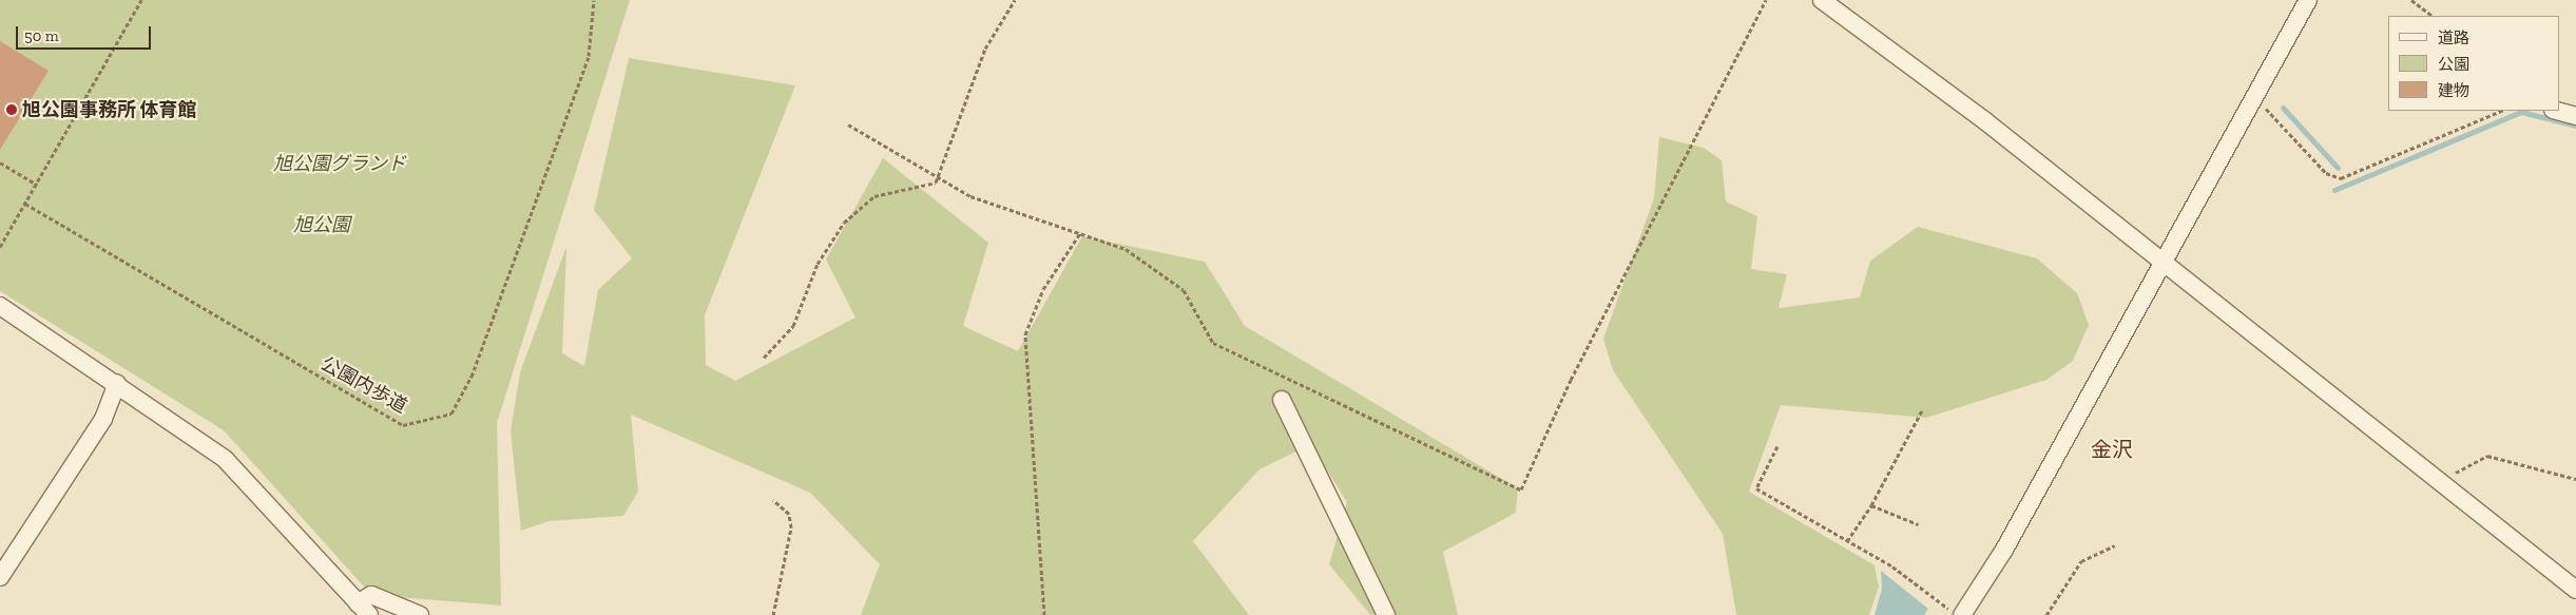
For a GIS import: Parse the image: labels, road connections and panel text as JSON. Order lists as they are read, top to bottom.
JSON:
{
  "streets": {
    "path": ["公園内歩道"]
  },
  "districts": ["金沢"],
  "parks": ["旭公園グランド", "旭公園"],
  "places": ["旭公園事務所 体育館"],
  "legend": ["道路", "公園", "建物"],
  "scale_bar": "50 m"
}
